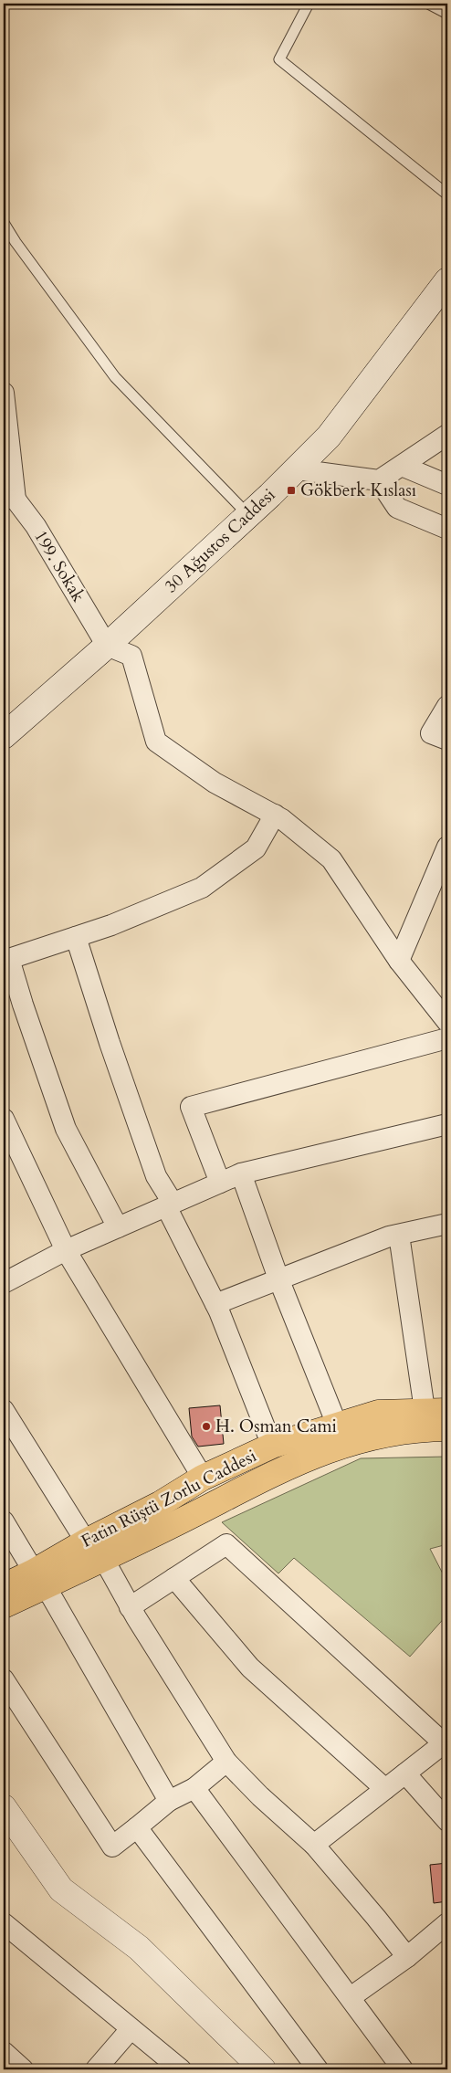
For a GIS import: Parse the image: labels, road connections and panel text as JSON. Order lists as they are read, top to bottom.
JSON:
{
  "streets": {
    "main road": ["30 Ağustos Caddesi", "Fatin Rüştü Zorlu Caddesi"],
    "street": ["199. Sokak"]
  },
  "crossings": [
    ["30 Ağustos Caddesi", "199. Sokak"]
  ],
  "places": {
    "transit": ["Gökberk Kıslası"],
    "other": ["H. Osman Cami"]
  }
}
